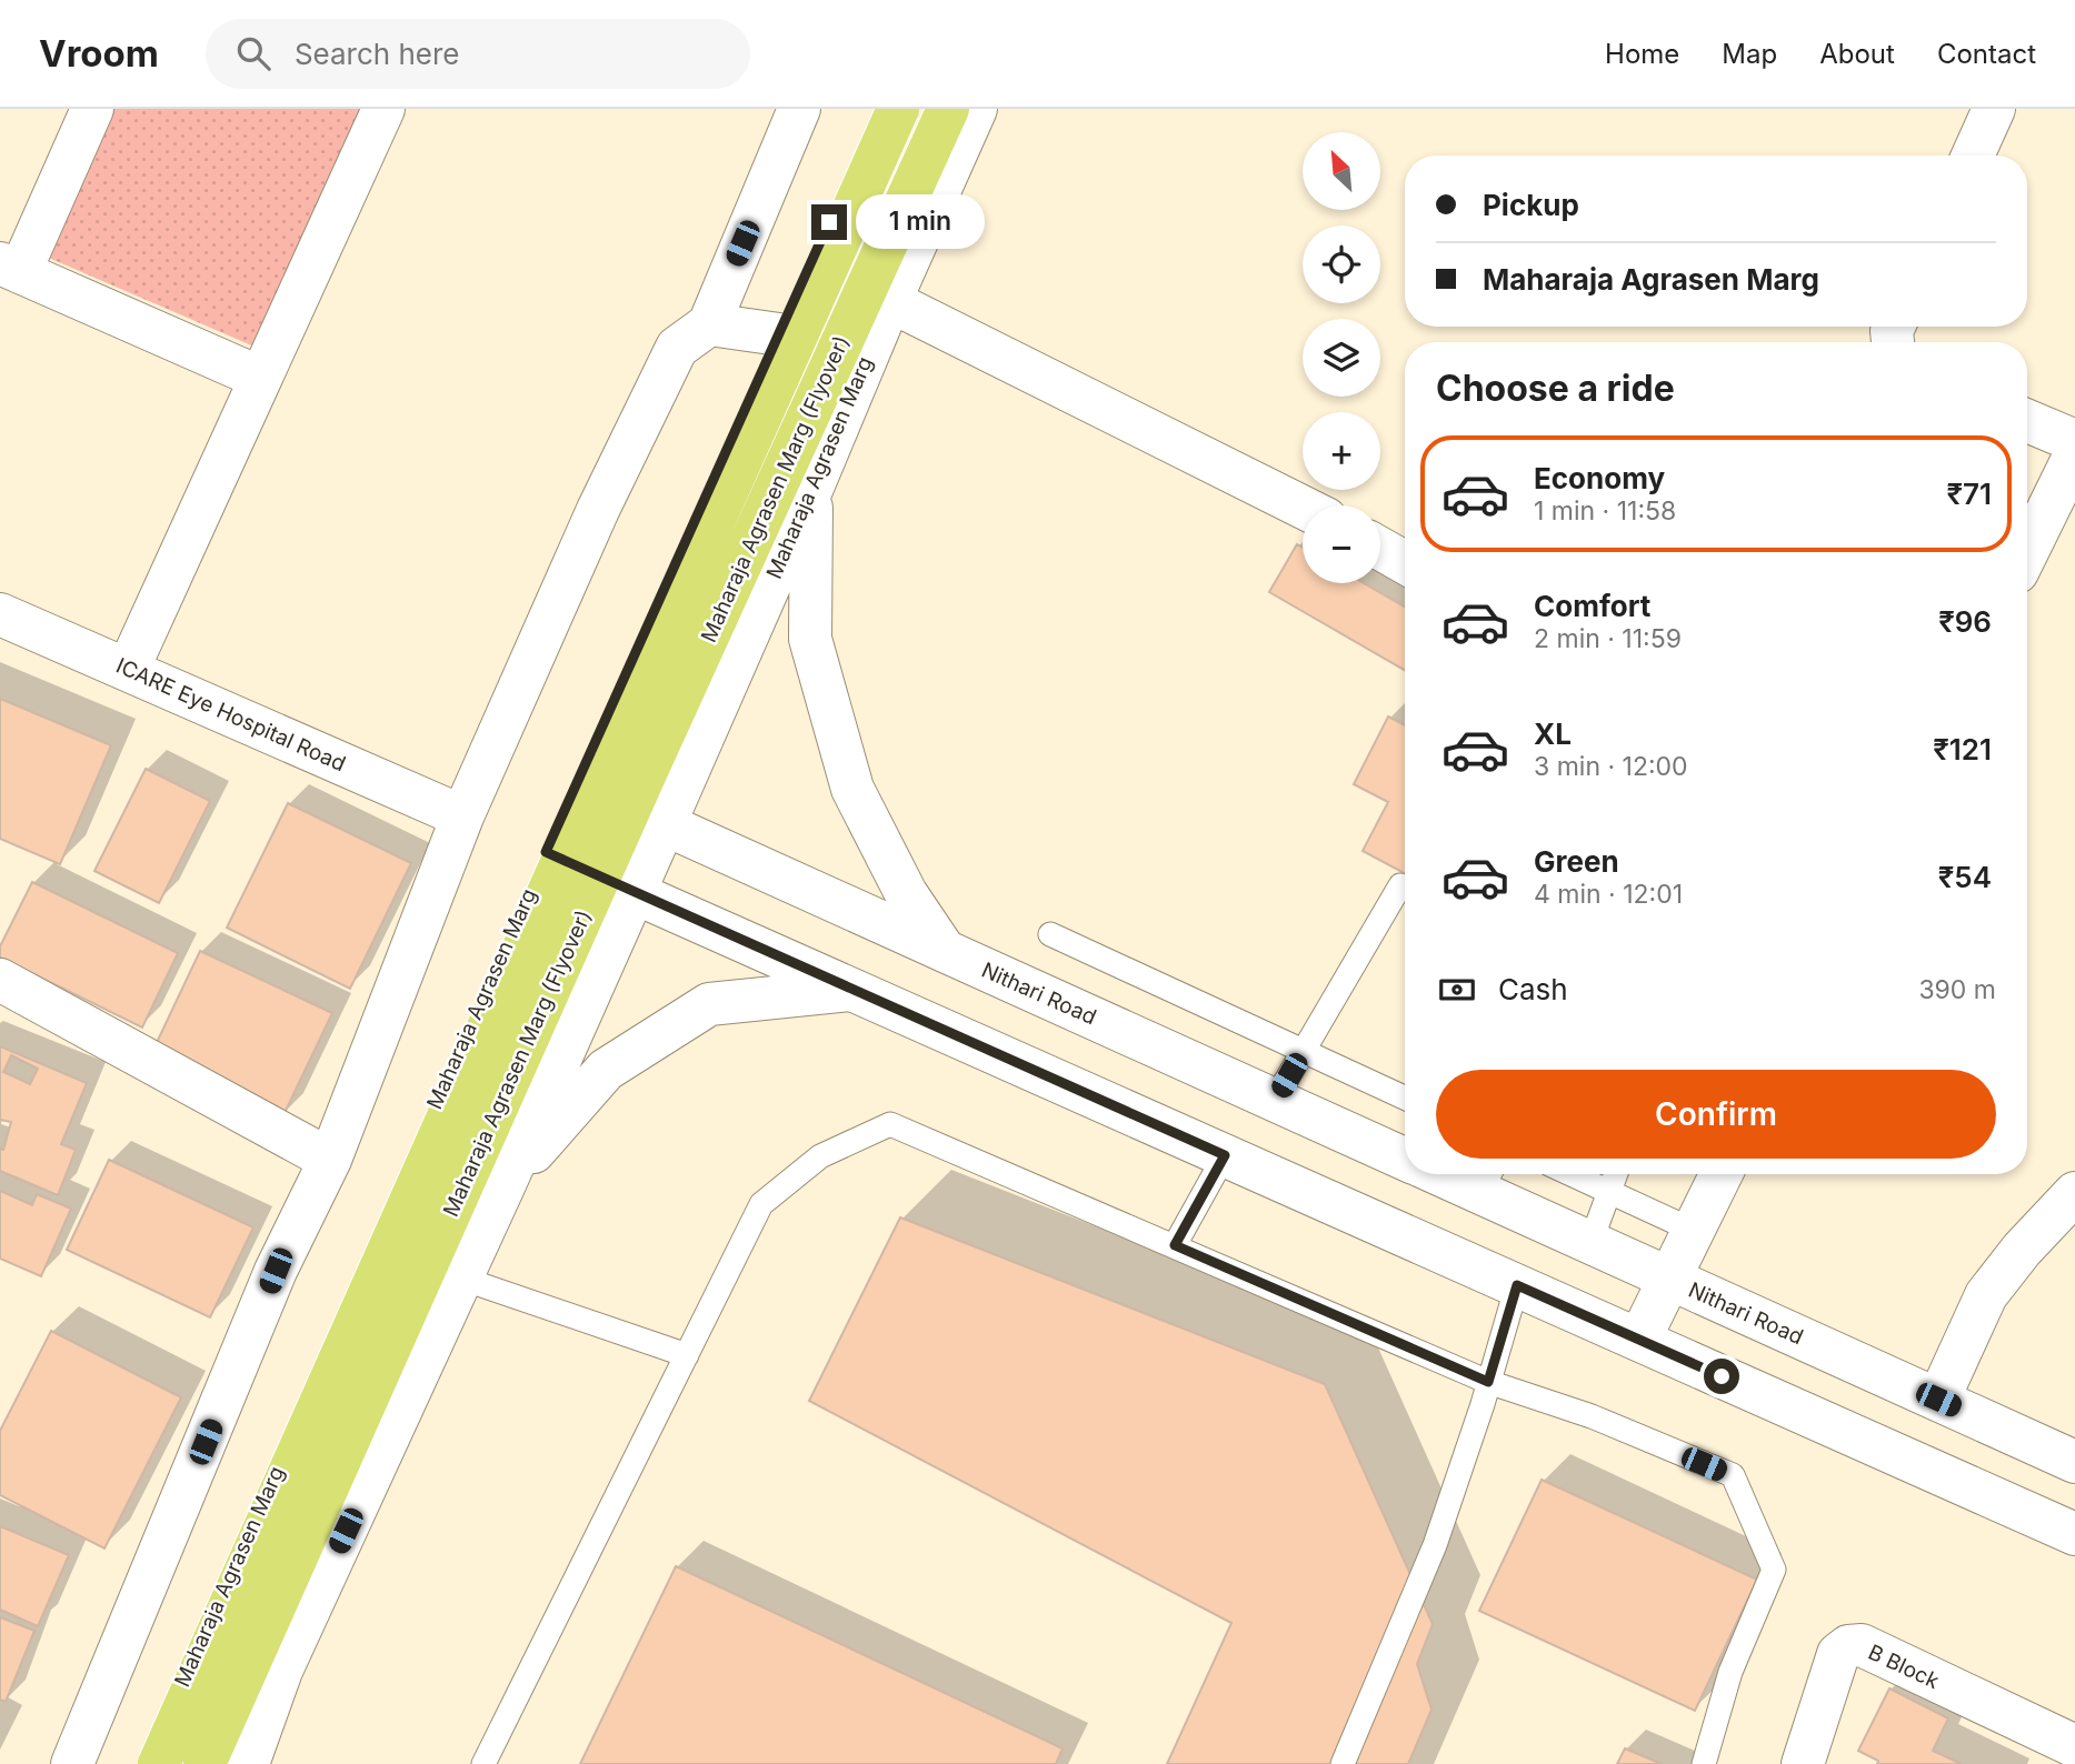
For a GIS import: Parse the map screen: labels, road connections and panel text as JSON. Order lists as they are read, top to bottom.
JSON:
{
  "streets": {
    "main road": ["Maharaja Agrasen Marg (Flyover)"],
    "street": [
      "Maharaja Agrasen Marg",
      "ICARE Eye Hospital Road",
      "Nithari Road",
      "B Block"
    ]
  },
  "crossings": [
    ["Maharaja Agrasen Marg", "Maharaja Agrasen Marg (Flyover)"],
    ["Maharaja Agrasen Marg", "Nithari Road"]
  ],
  "north": "top left",
  "page": {
    "header": "Vroom",
    "search": "Search here",
    "nav": [
      "Home",
      "Map",
      "About",
      "Contact"
    ],
    "map_buttons": ["+", "−"],
    "banner": ["Pickup", "Maharaja Agrasen Marg"],
    "bubble": "1 min",
    "heading": "Choose a ride",
    "list": [
      {
        "name": "Economy",
        "note": "1 min · 11:58",
        "value": "₹71"
      },
      {
        "name": "Comfort",
        "note": "2 min · 11:59",
        "value": "₹96"
      },
      {
        "name": "XL",
        "note": "3 min · 12:00",
        "value": "₹121"
      },
      {
        "name": "Green",
        "note": "4 min · 12:01",
        "value": "₹54"
      }
    ],
    "pay": ["Cash", "390 m"],
    "buttons": "Confirm"
  }
}
